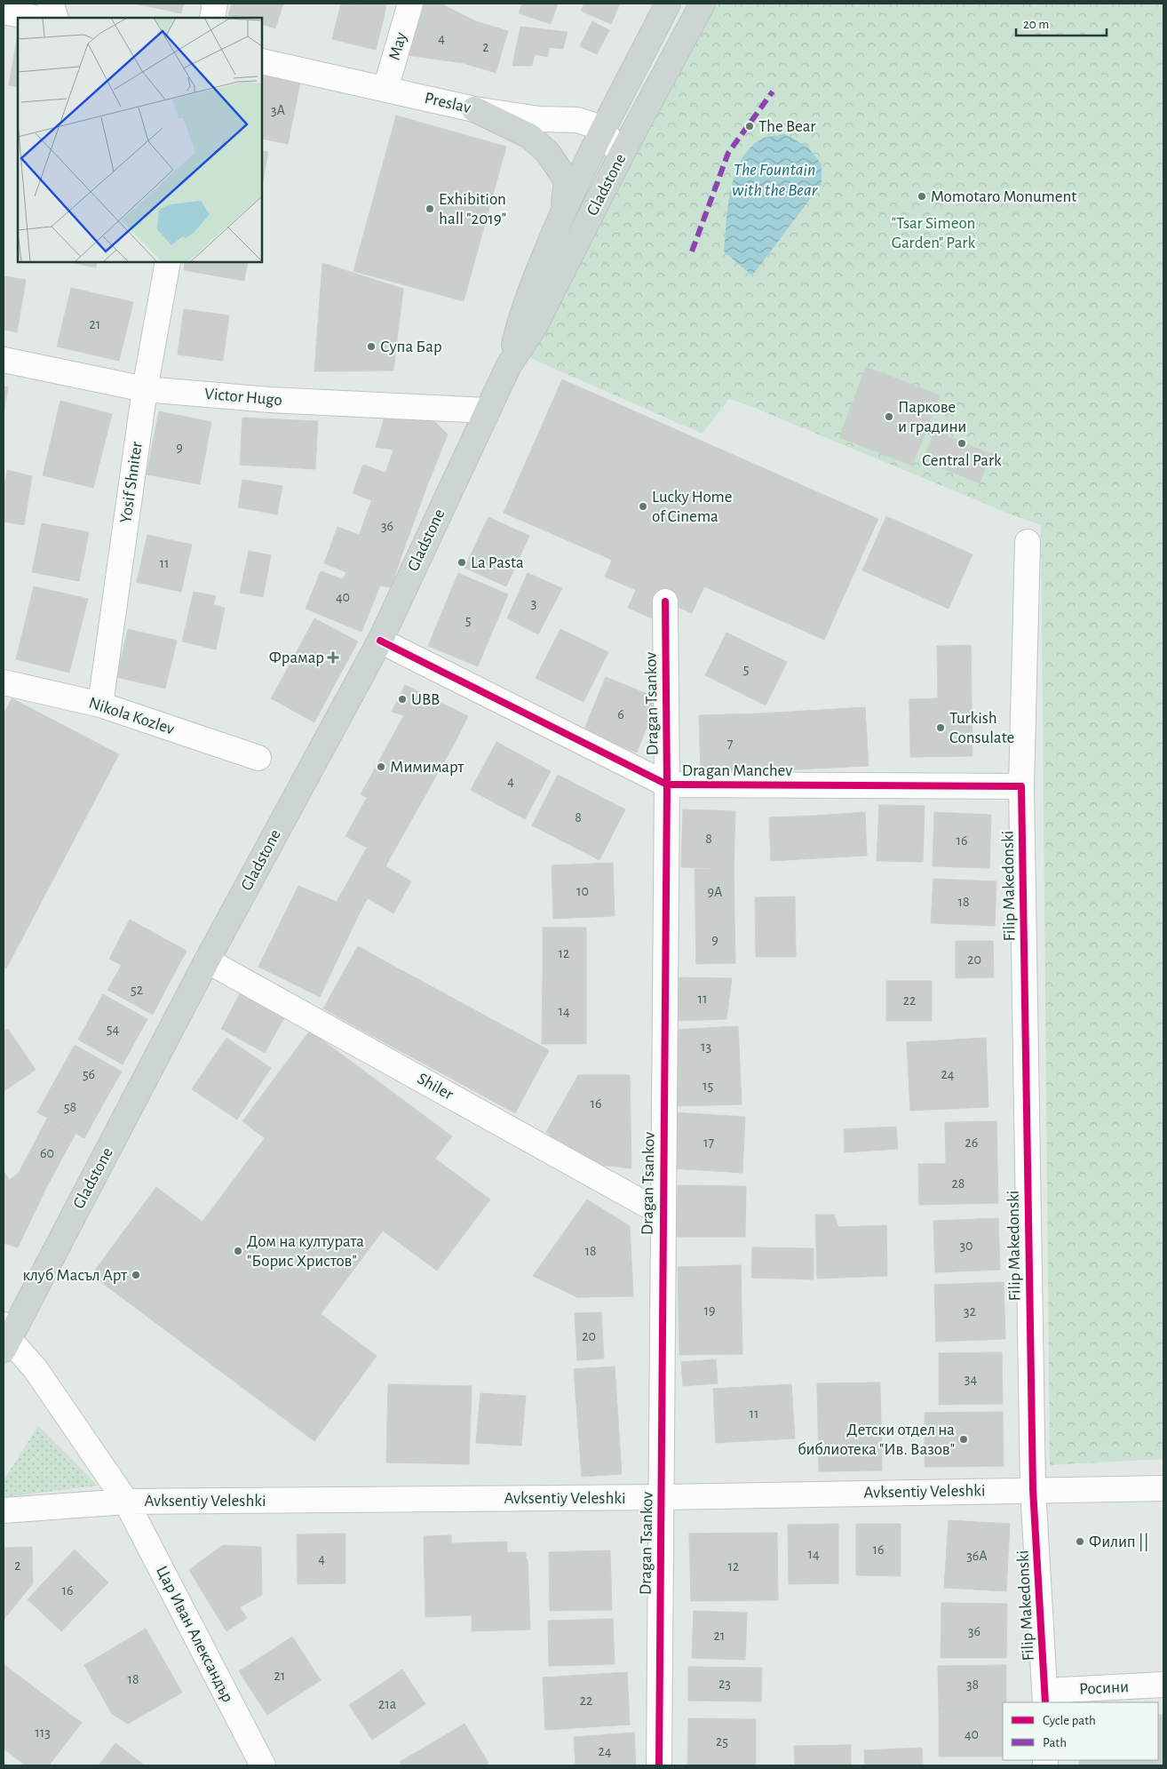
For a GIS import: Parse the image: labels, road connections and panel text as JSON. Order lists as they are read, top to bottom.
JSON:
{
  "streets": {
    "main road": ["Gladstone"],
    "street": [
      "May",
      "Preslav",
      "Victor Hugo",
      "Yosif Shniter",
      "Dragan Tsankov",
      "Nikola Kozlev",
      "Dragan Manchev",
      "Filip Makedonski",
      "Shiler",
      "Avksentiy Veleshki",
      "Цар Иван Александър",
      "Росини"
    ]
  },
  "crossings": [
    ["May", "Preslav"],
    ["Preslav", "Gladstone"],
    ["Gladstone", "Victor Hugo"],
    ["Gladstone", "Dragan Manchev"],
    ["Gladstone", "Shiler"],
    ["Gladstone", "Avksentiy Veleshki"],
    ["Victor Hugo", "Yosif Shniter"],
    ["Yosif Shniter", "Nikola Kozlev"],
    ["Dragan Tsankov", "Dragan Manchev"],
    ["Dragan Tsankov", "Shiler"],
    ["Dragan Tsankov", "Avksentiy Veleshki"],
    ["Dragan Manchev", "Filip Makedonski"],
    ["Filip Makedonski", "Avksentiy Veleshki"],
    ["Filip Makedonski", "Росини"],
    ["Avksentiy Veleshki", "Цар Иван Александър"]
  ],
  "water": ["The Fountain with the Bear"],
  "parks": ["\"Tsar Simeon Garden\" Park"],
  "places": {
    "other": [
      "The Bear",
      "Momotaro Monument",
      "Exhibition hall \"2019\"",
      "Супа Бар",
      "Паркове и градини",
      "Central Park",
      "Lucky Home of Cinema",
      "La Pasta",
      "UBB",
      "Turkish Consulate",
      "Мимимарт",
      "Дом на културата \"Борис Христов\"",
      "клуб Масъл Арт",
      "Детски отдел на библиотека \"Ив. Вазов\"",
      "Филип ||"
    ],
    "health": ["Фрамар"]
  },
  "house_numbers": [
    "4",
    "2",
    "3А",
    "21",
    "9",
    "36",
    "11",
    "40",
    "3",
    "5",
    "5",
    "6",
    "7",
    "4",
    "8",
    "8",
    "16",
    "10",
    "9А",
    "18",
    "9",
    "12",
    "20",
    "52",
    "11",
    "22",
    "14",
    "54",
    "13",
    "56",
    "24",
    "15",
    "16",
    "58",
    "17",
    "26",
    "60",
    "28",
    "30",
    "18",
    "19",
    "32",
    "20",
    "34",
    "11",
    "16",
    "14",
    "36А",
    "4",
    "2",
    "12",
    "16",
    "36",
    "21",
    "21",
    "18",
    "23",
    "38",
    "22",
    "21a",
    "113",
    "40",
    "25",
    "24"
  ],
  "legend": ["Cycle path", "Path"],
  "scale_bar": "20 m"
}
